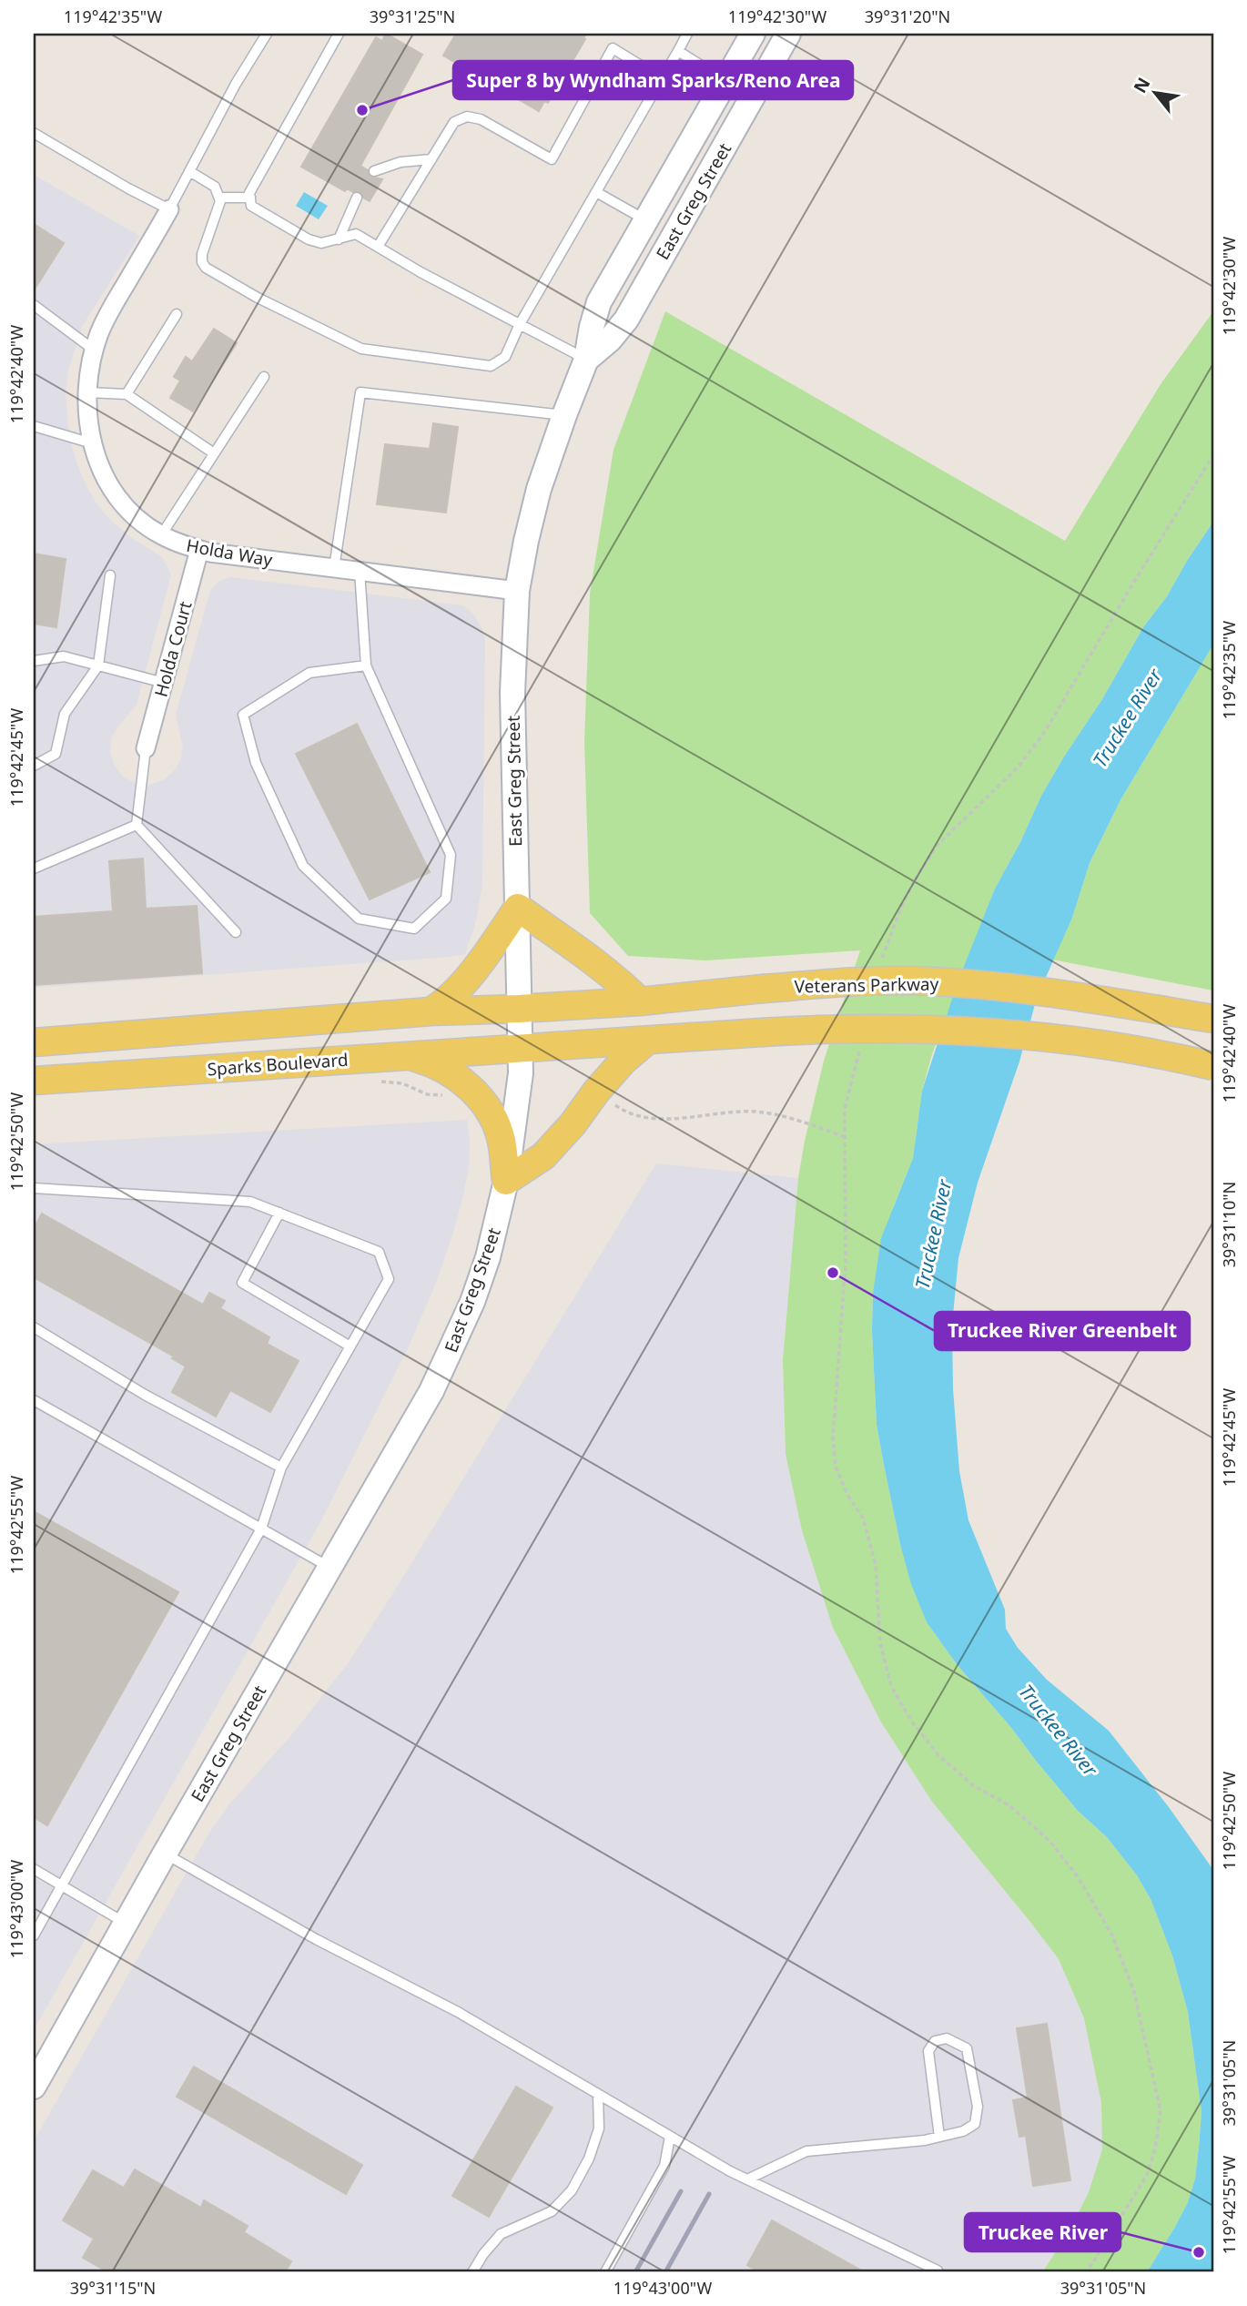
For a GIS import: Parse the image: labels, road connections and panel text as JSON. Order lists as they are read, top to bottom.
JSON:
{
  "streets": {
    "main road": ["East Greg Street", "Veterans Parkway", "Sparks Boulevard"],
    "street": ["Holda Way", "Holda Court"]
  },
  "crossings": [
    ["East Greg Street", "Holda Way"],
    ["East Greg Street", "Veterans Parkway"],
    ["East Greg Street", "Sparks Boulevard"],
    ["Holda Way", "Holda Court"]
  ],
  "water": ["Truckee River"],
  "places": ["Super 8 by Wyndham Sparks/Reno Area", "Truckee River Greenbelt", "Truckee River"],
  "north": "top left",
  "coordinates": [
    "119°42'35\"W",
    "39°31'25\"N",
    "119°42'30\"W",
    "39°31'20\"N",
    "119°42'40\"W",
    "119°42'45\"W",
    "119°42'50\"W",
    "39°31'10\"N",
    "119°42'55\"W",
    "119°43'00\"W",
    "39°31'05\"N",
    "39°31'15\"N"
  ]
}
